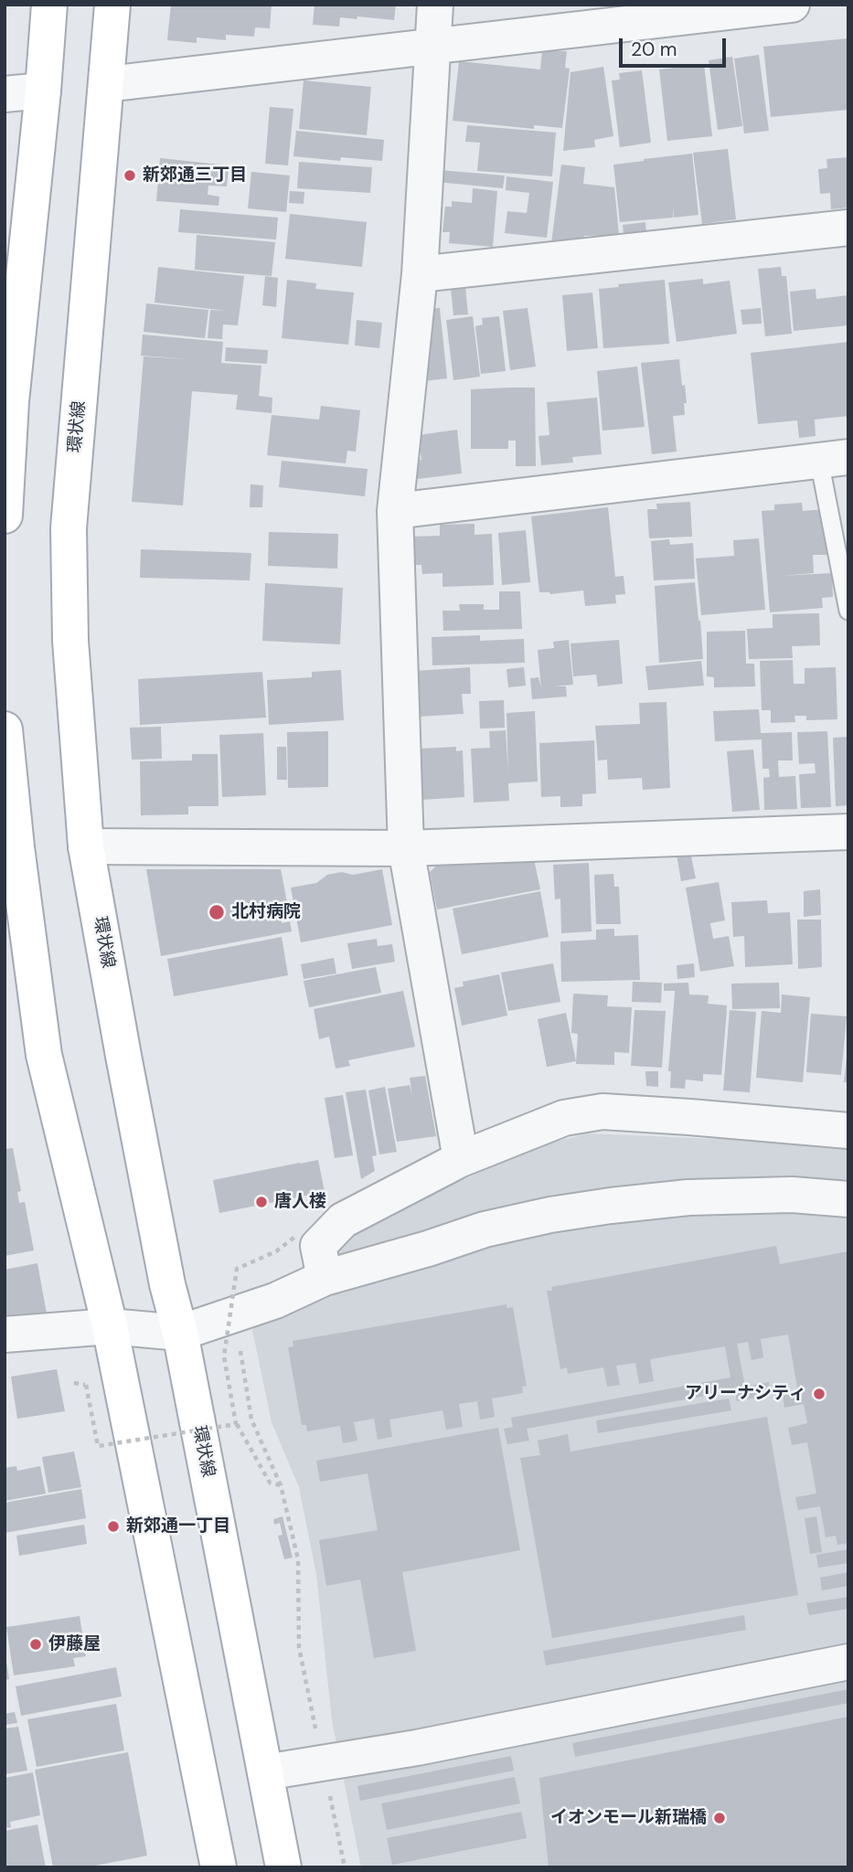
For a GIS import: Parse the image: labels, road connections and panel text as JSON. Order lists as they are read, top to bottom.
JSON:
{
  "streets": {
    "main road": ["環状線"]
  },
  "places": [
    "新郊通三丁目",
    "北村病院",
    "唐人楼",
    "アリーナシティ",
    "新郊通一丁目",
    "伊藤屋",
    "イオンモール新瑞橋"
  ],
  "scale_bar": "20 m"
}
